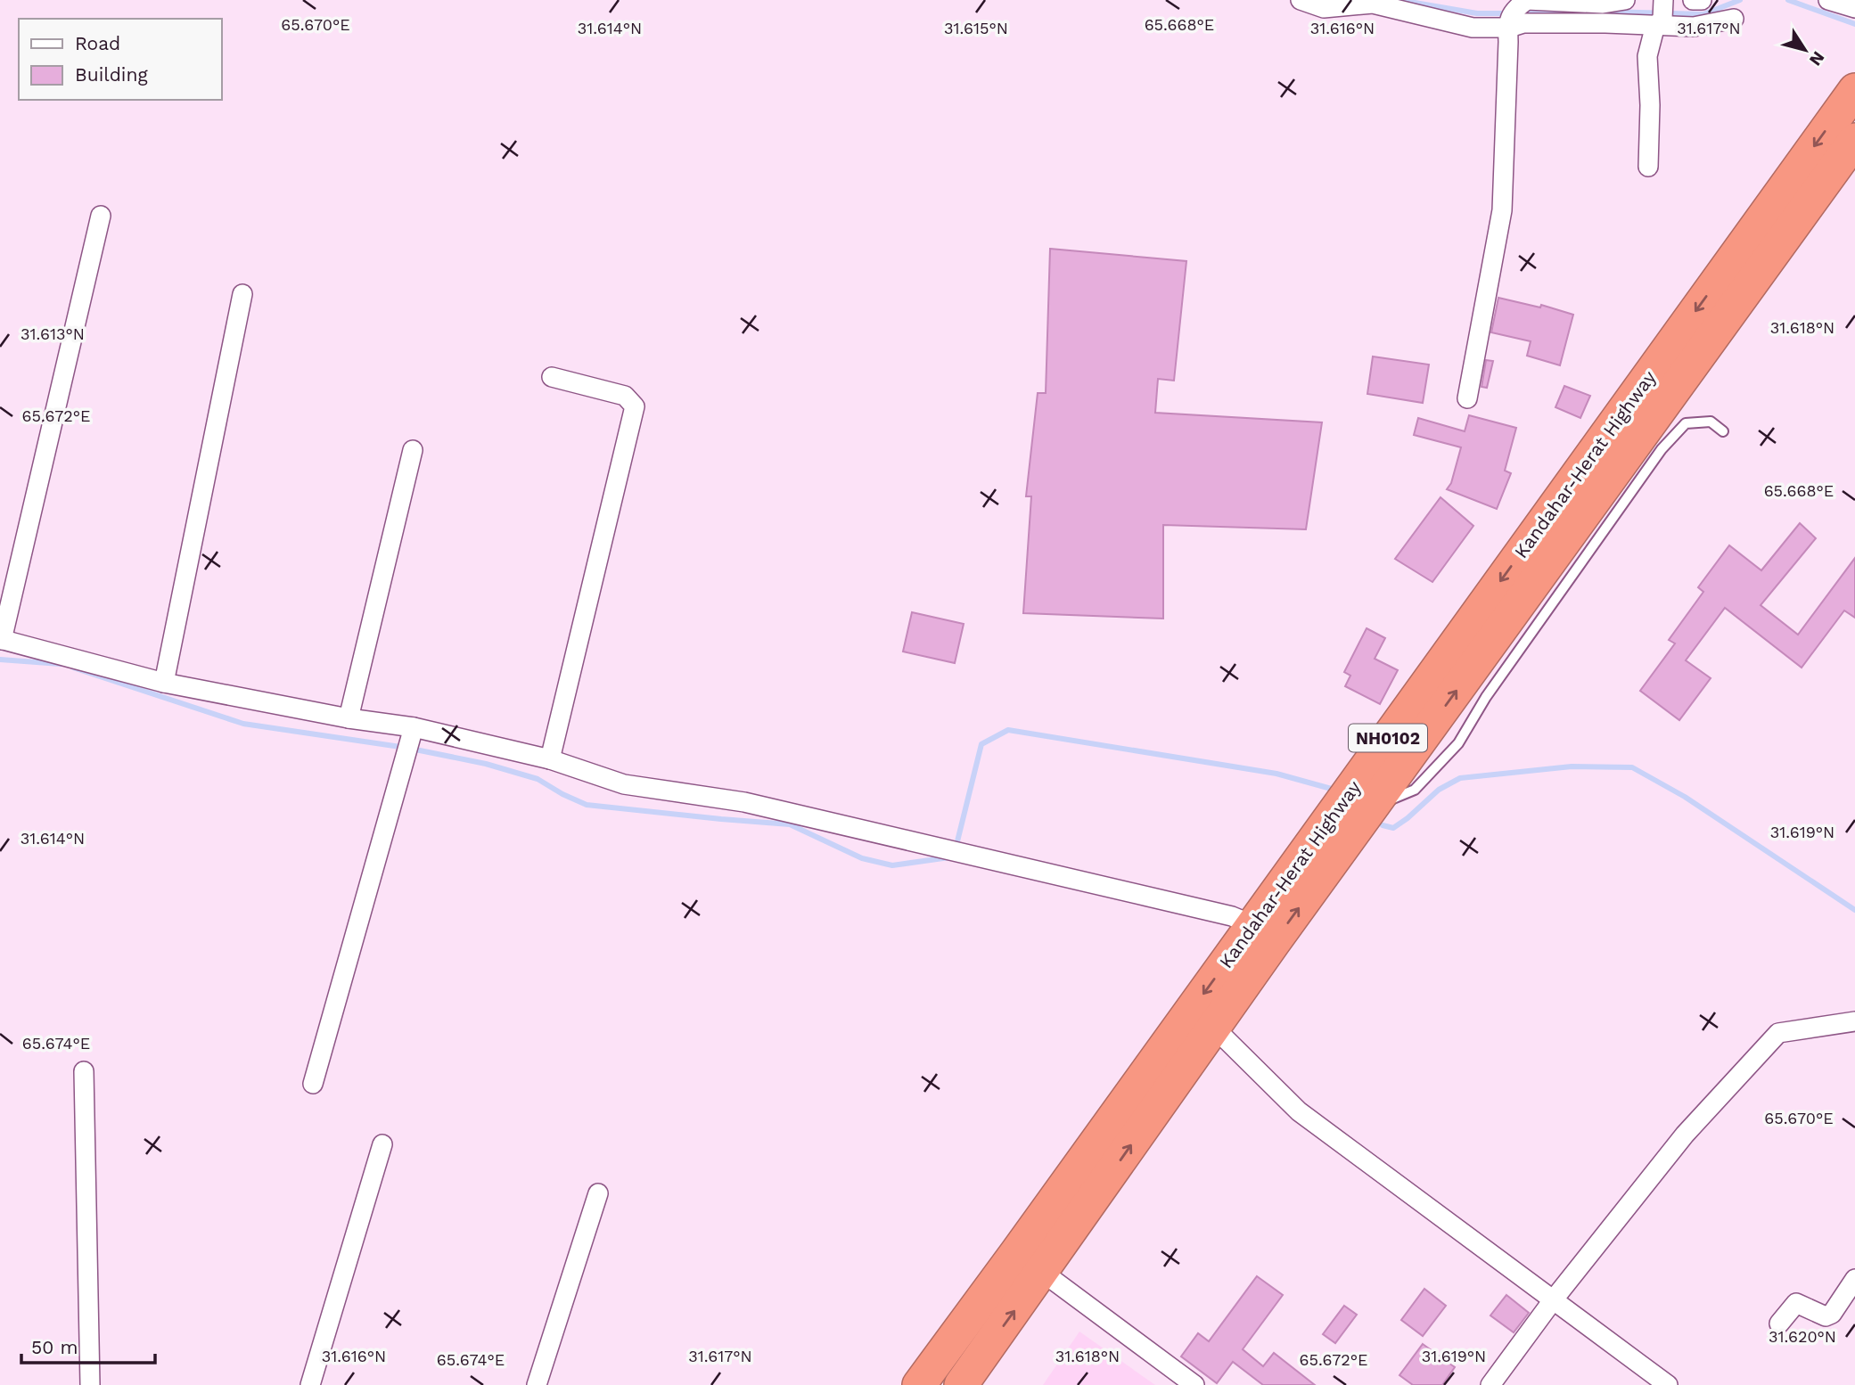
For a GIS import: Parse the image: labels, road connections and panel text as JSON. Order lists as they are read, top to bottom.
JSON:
{
  "streets": {
    "highway": ["Kandahar-Herat Highway", "NH0102"]
  },
  "legend": ["Road", "Building"],
  "scale_bar": "50 m",
  "north": "bottom right",
  "coordinates": [
    "65.670°E",
    "65.668°E",
    "31.616°N",
    "31.614°N",
    "31.615°N",
    "31.617°N",
    "31.618°N",
    "31.613°N",
    "65.672°E",
    "31.619°N",
    "65.674°E",
    "31.620°N"
  ]
}
